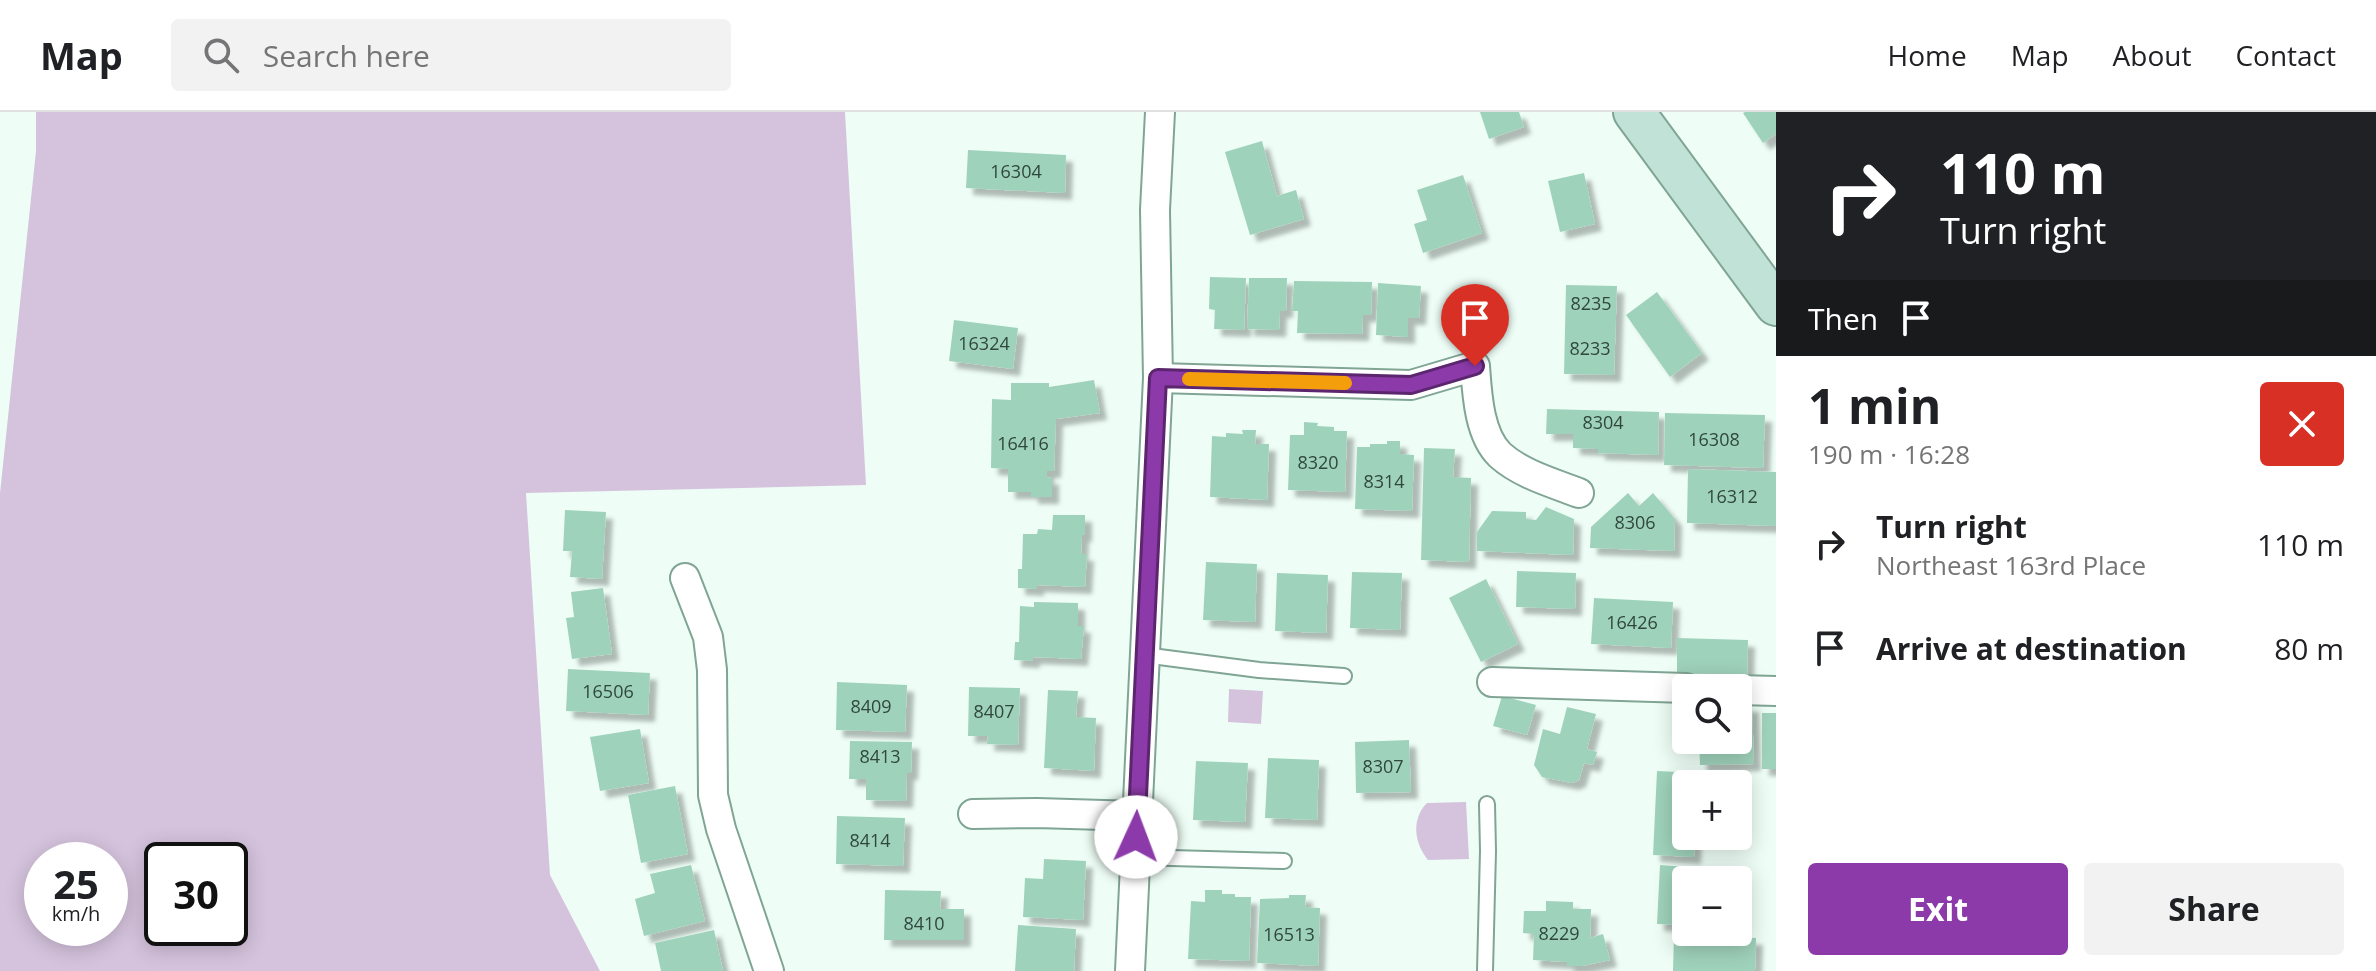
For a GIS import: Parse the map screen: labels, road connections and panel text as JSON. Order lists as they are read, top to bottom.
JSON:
{
  "house_numbers": [
    "16304",
    "8235",
    "16324",
    "8233",
    "8304",
    "16308",
    "16416",
    "8320",
    "8314",
    "16312",
    "8306",
    "16426",
    "16506",
    "8409",
    "8407",
    "8413",
    "8307",
    "8414",
    "8410",
    "8229",
    "16513"
  ],
  "page": {
    "header": "Map",
    "search": "Search here",
    "nav": [
      "Home",
      "Map",
      "About",
      "Contact"
    ],
    "turn": ["110 m", "Turn right"],
    "then": "Then",
    "heading": ["1 min", "190 m · 16:28"],
    "list": [
      {
        "name": "Turn right",
        "note": "Northeast 163rd Place",
        "value": "110 m"
      },
      {
        "name": "Arrive at destination",
        "value": "80 m"
      }
    ],
    "map_buttons": ["+", "−"],
    "speed": "25 km/h",
    "limit": "30",
    "buttons": ["Exit", "Share"]
  }
}
